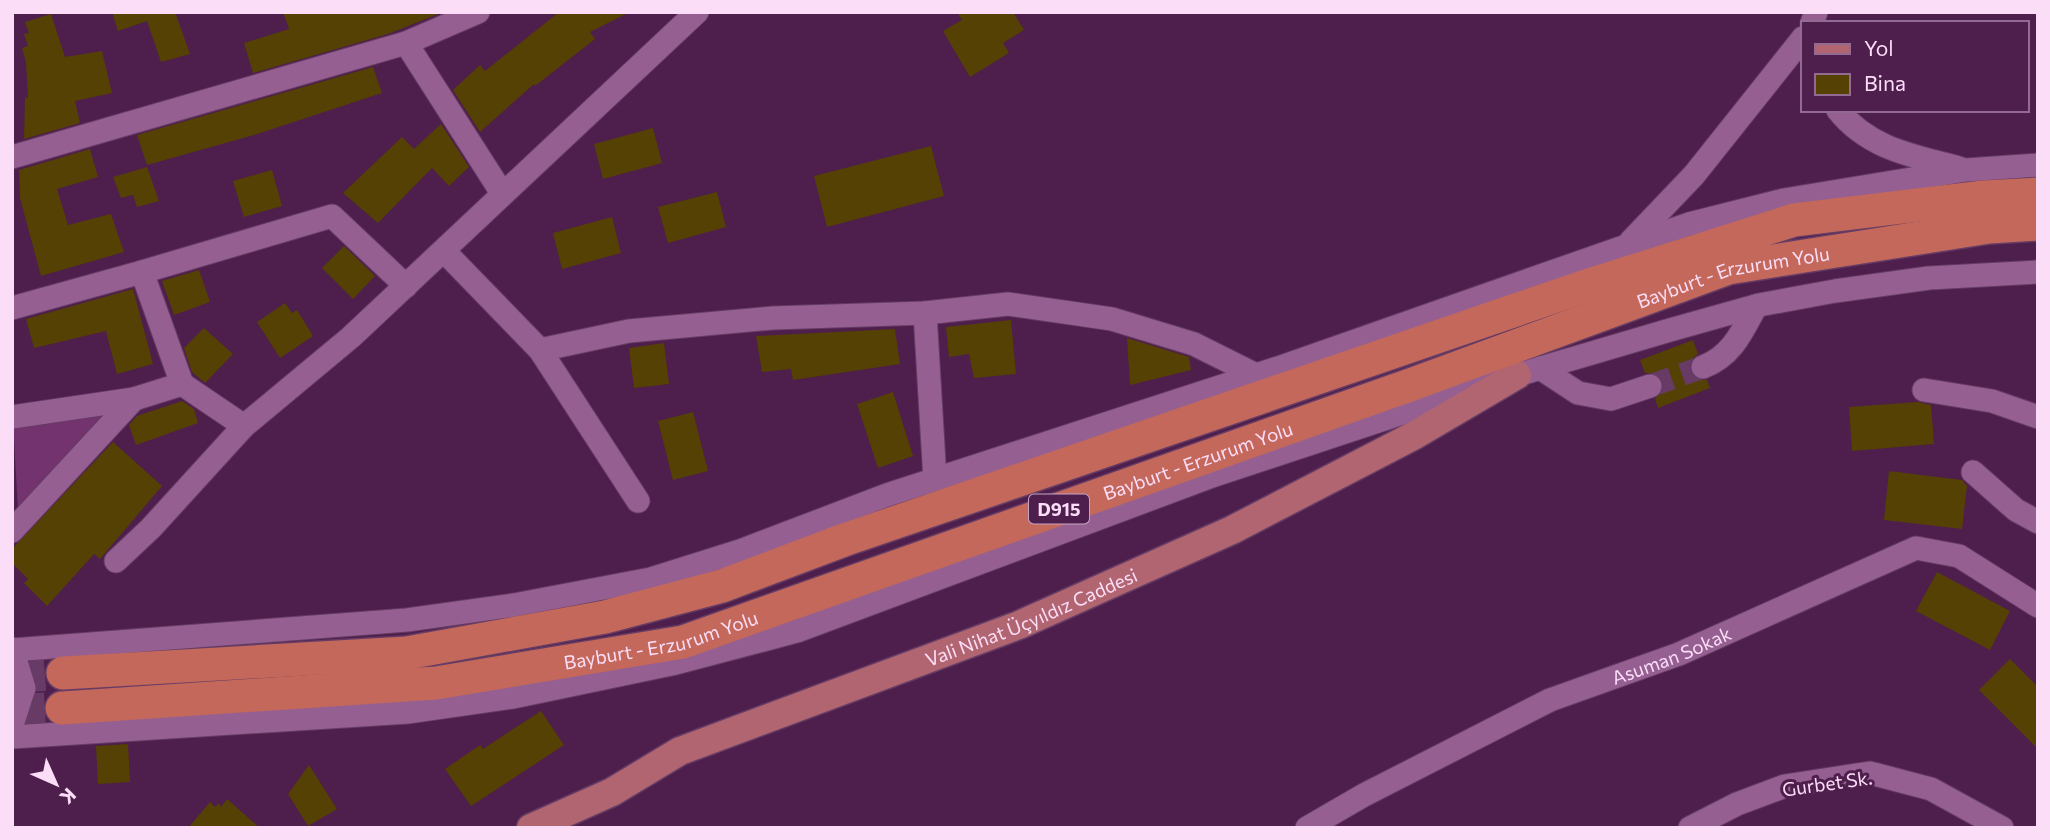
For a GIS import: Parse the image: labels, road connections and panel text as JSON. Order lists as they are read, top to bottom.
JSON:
{
  "streets": {
    "highway": ["Bayburt - Erzurum Yolu", "D915"],
    "main road": ["Vali Nihat Üçyıldız Caddesi"],
    "street": ["Asuman Sokak", "Gurbet Sk."]
  },
  "legend": ["Yol", "Bina"],
  "north": "bottom right"
}
